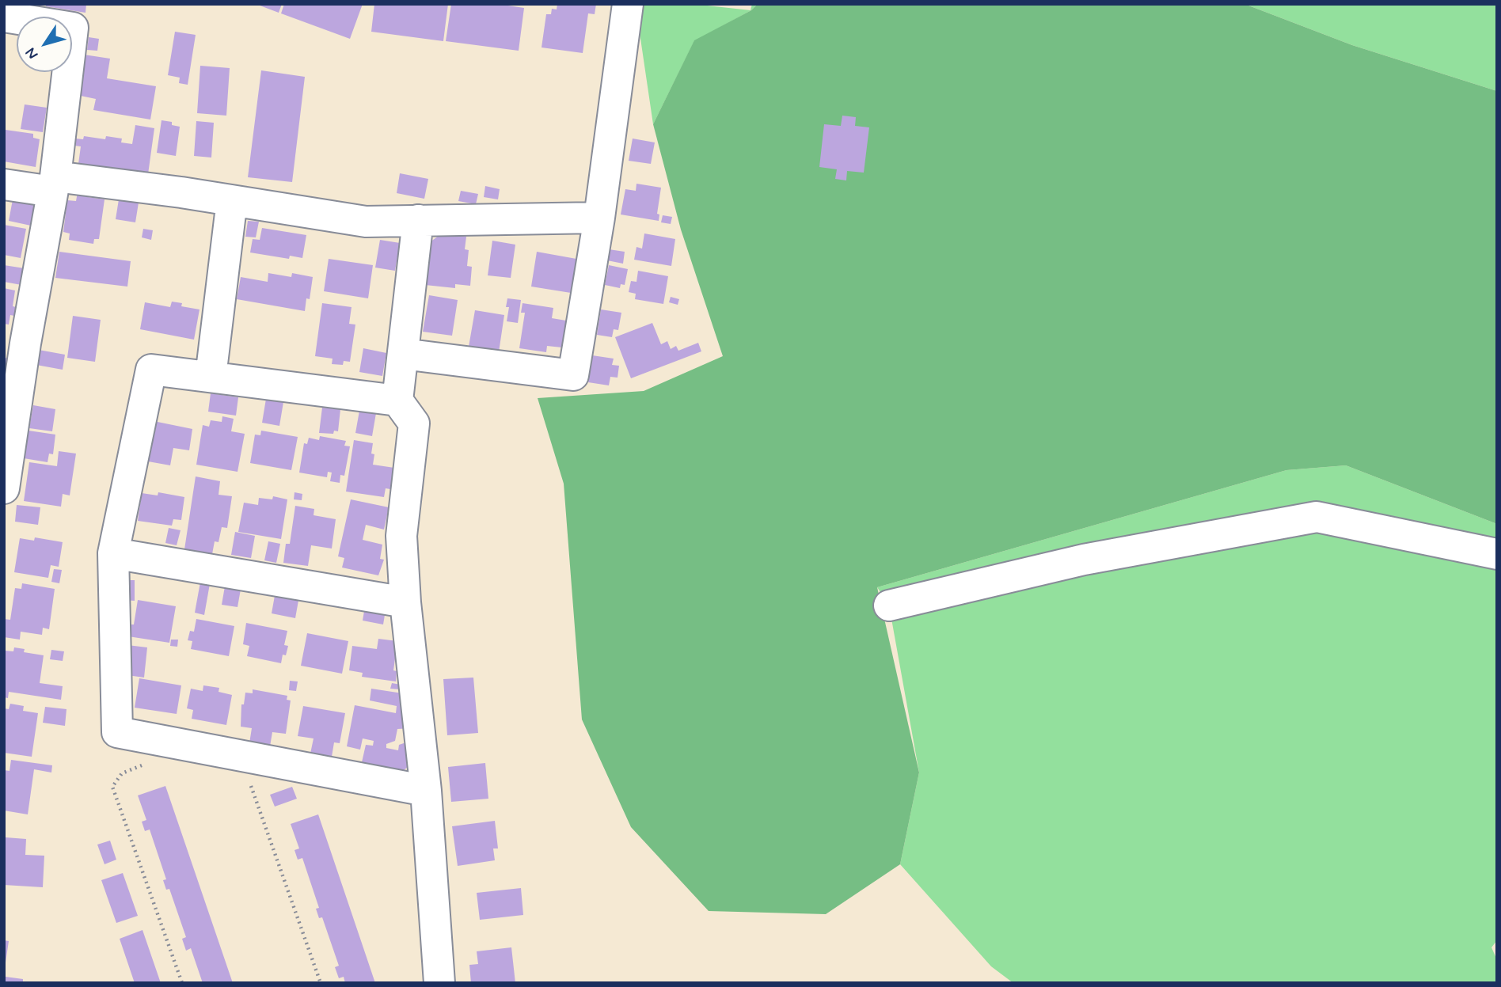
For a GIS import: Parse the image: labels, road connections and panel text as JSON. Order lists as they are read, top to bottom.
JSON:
{
  "north": "bottom left"
}
